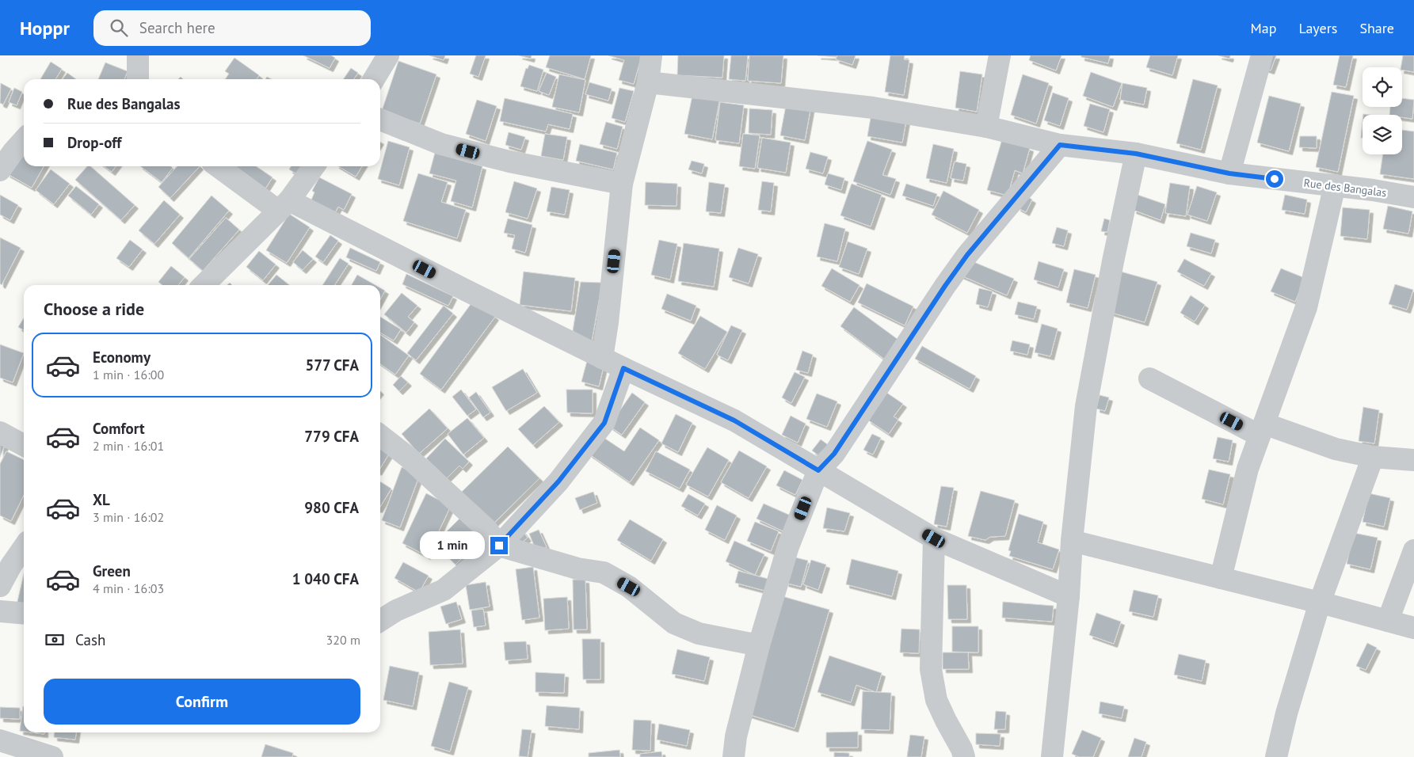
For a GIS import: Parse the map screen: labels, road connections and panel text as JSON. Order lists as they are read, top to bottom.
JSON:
{
  "streets": {
    "street": ["Rue des Bangalas"]
  },
  "page": {
    "header": "Hoppr",
    "search": "Search here",
    "nav": ["Map", "Layers", "Share"],
    "banner": ["Rue des Bangalas", "Drop-off"],
    "heading": "Choose a ride",
    "list": [
      {
        "name": "Economy",
        "note": "1 min · 16:00",
        "value": "577 CFA"
      },
      {
        "name": "Comfort",
        "note": "2 min · 16:01",
        "value": "779 CFA"
      },
      {
        "name": "XL",
        "note": "3 min · 16:02",
        "value": "980 CFA"
      },
      {
        "name": "Green",
        "note": "4 min · 16:03",
        "value": "1 040 CFA"
      }
    ],
    "bubble": "1 min",
    "pay": ["Cash", "320 m"],
    "buttons": "Confirm"
  }
}
